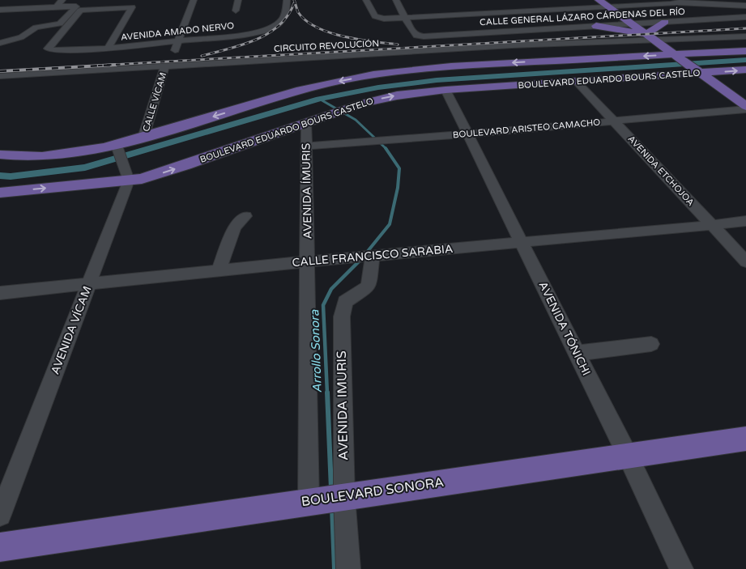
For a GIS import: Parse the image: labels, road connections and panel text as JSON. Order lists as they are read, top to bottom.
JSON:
{
  "streets": {
    "main road": ["BOULEVARD EDUARDO BOURS CASTELO", "BOULEVARD SONORA"],
    "street": [
      "CALLE GENERAL LÁZARO CÁRDENAS DEL RÍO",
      "AVENIDA AMADO NERVO",
      "CIRCUITO REVOLUCIÓN",
      "CALLE VÍCAM",
      "BOULEVARD ARISTEO CAMACHO",
      "AVENIDA ETCHOJOA",
      "AVENIDA ÍMURIS",
      "CALLE FRANCISCO SARABIA",
      "AVENIDA TÓNICHI",
      "AVENIDA VÍCAM",
      "AVENIDA IMURIS"
    ]
  },
  "crossings": [
    ["CIRCUITO REVOLUCIÓN", "CALLE VÍCAM"],
    ["BOULEVARD EDUARDO BOURS CASTELO", "CALLE VÍCAM"],
    ["BOULEVARD EDUARDO BOURS CASTELO", "AVENIDA ETCHOJOA"],
    ["BOULEVARD EDUARDO BOURS CASTELO", "AVENIDA ÍMURIS"],
    ["BOULEVARD EDUARDO BOURS CASTELO", "AVENIDA TÓNICHI"],
    ["BOULEVARD EDUARDO BOURS CASTELO", "AVENIDA VÍCAM"],
    ["BOULEVARD ARISTEO CAMACHO", "AVENIDA ETCHOJOA"],
    ["BOULEVARD ARISTEO CAMACHO", "AVENIDA ÍMURIS"],
    ["BOULEVARD ARISTEO CAMACHO", "AVENIDA TÓNICHI"],
    ["AVENIDA ETCHOJOA", "CALLE FRANCISCO SARABIA"],
    ["AVENIDA ÍMURIS", "CALLE FRANCISCO SARABIA"],
    ["AVENIDA ÍMURIS", "BOULEVARD SONORA"],
    ["CALLE FRANCISCO SARABIA", "AVENIDA TÓNICHI"],
    ["CALLE FRANCISCO SARABIA", "AVENIDA VÍCAM"],
    ["CALLE FRANCISCO SARABIA", "AVENIDA IMURIS"],
    ["AVENIDA TÓNICHI", "BOULEVARD SONORA"],
    ["AVENIDA IMURIS", "BOULEVARD SONORA"]
  ],
  "water": ["Arrollo Sonora"]
}
